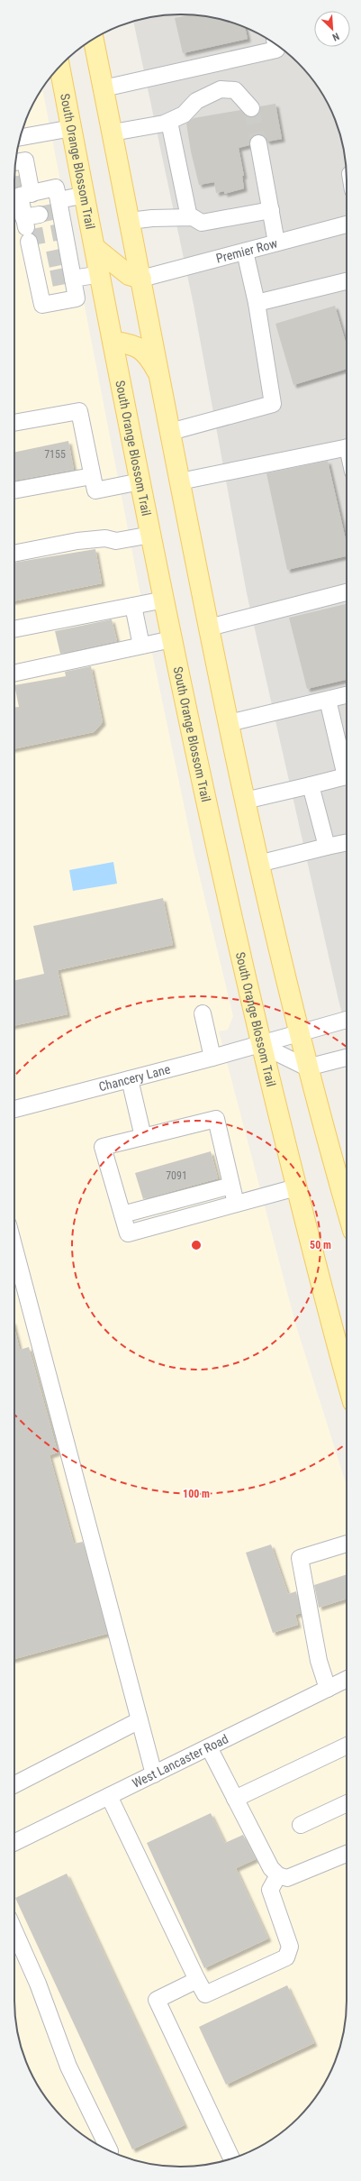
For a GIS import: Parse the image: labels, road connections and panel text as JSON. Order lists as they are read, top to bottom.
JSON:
{
  "streets": {
    "main road": ["South Orange Blossom Trail"],
    "street": ["Premier Row", "Chancery Lane", "West Lancaster Road"]
  },
  "crossings": [
    ["South Orange Blossom Trail", "Chancery Lane"]
  ],
  "house_numbers": ["7155", "7091"],
  "north": "bottom right",
  "rings": ["50 m", "100 m"]
}
